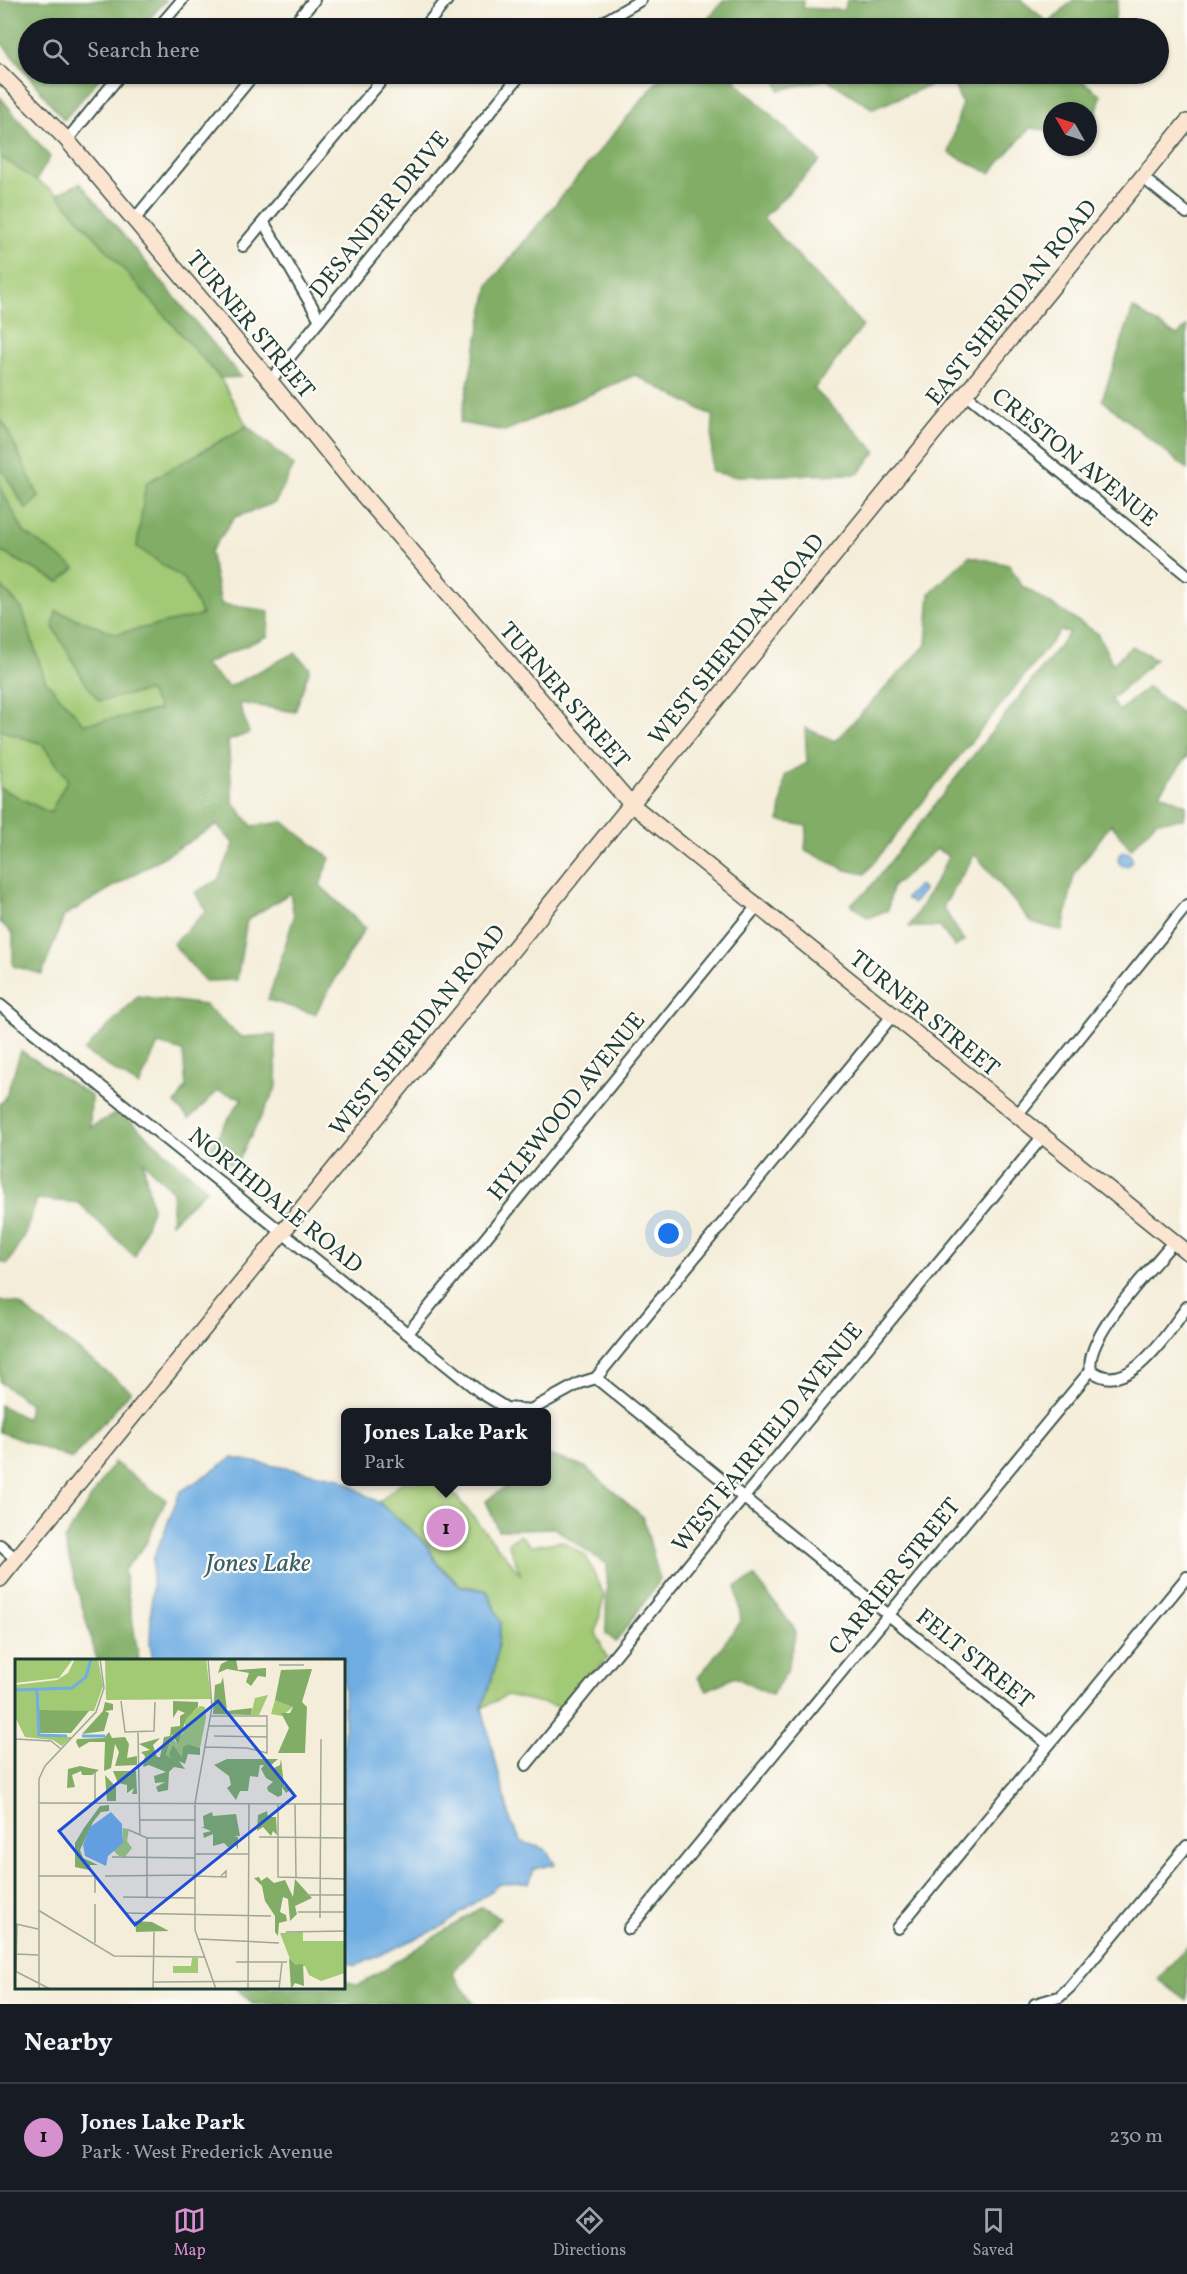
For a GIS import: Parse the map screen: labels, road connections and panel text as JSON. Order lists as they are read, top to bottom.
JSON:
{
  "streets": {
    "street": [
      "DESANDER DRIVE",
      "EAST SHERIDAN ROAD",
      "TURNER STREET",
      "CRESTON AVENUE",
      "WEST SHERIDAN ROAD",
      "HYLEWOOD AVENUE",
      "NORTHDALE ROAD",
      "WEST FAIRFIELD AVENUE",
      "CARRIER STREET",
      "FELT STREET"
    ]
  },
  "crossings": [
    ["DESANDER DRIVE", "TURNER STREET"],
    ["EAST SHERIDAN ROAD", "CRESTON AVENUE"],
    ["EAST SHERIDAN ROAD", "WEST SHERIDAN ROAD"],
    ["TURNER STREET", "WEST SHERIDAN ROAD"],
    ["TURNER STREET", "HYLEWOOD AVENUE"],
    ["TURNER STREET", "WEST FAIRFIELD AVENUE"],
    ["WEST SHERIDAN ROAD", "NORTHDALE ROAD"],
    ["HYLEWOOD AVENUE", "NORTHDALE ROAD"],
    ["WEST FAIRFIELD AVENUE", "FELT STREET"],
    ["CARRIER STREET", "FELT STREET"]
  ],
  "water": ["Jones Lake"],
  "north": "top left",
  "page": {
    "search": "Search here",
    "popup": ["Jones Lake Park", "Park"],
    "pins": "1",
    "heading": "Nearby",
    "list": [
      {
        "mark": "1",
        "name": "Jones Lake Park",
        "note": "Park · West Frederick Avenue",
        "value": "230 m"
      }
    ],
    "nav": ["Map", "Directions", "Saved"]
  }
}
